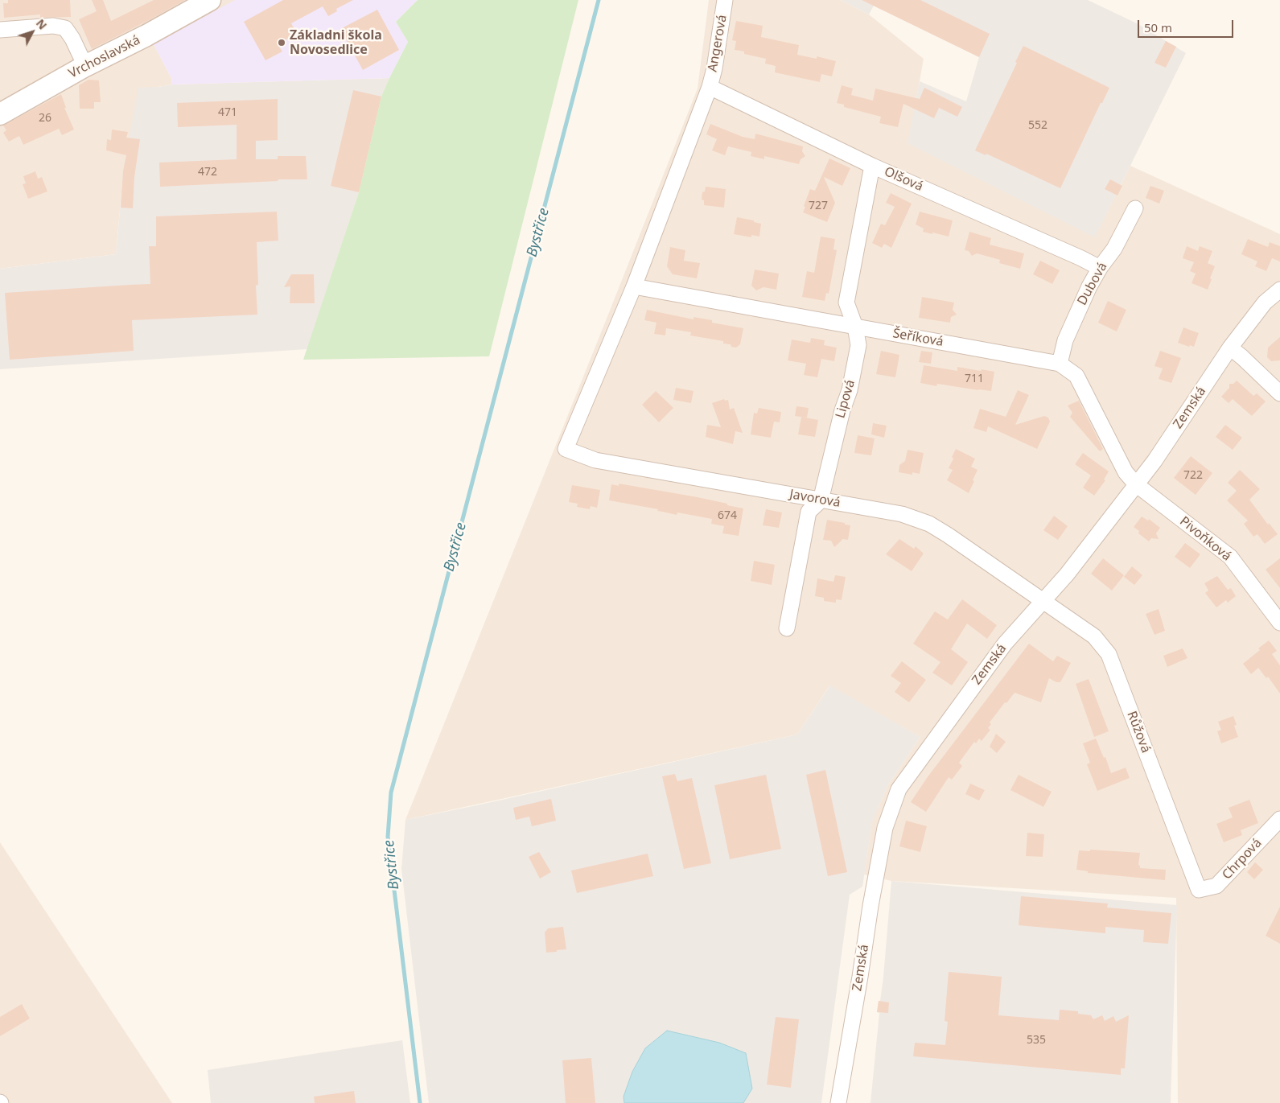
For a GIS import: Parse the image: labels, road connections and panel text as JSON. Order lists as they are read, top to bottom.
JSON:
{
  "streets": {
    "street": [
      "Angerová",
      "Vrchoslavská",
      "Olšová",
      "Dubová",
      "Šeříková",
      "Lipová",
      "Zemská",
      "Javorová",
      "Pivoňková",
      "Růžová",
      "Chrpová"
    ]
  },
  "crossings": [
    ["Angerová", "Olšová"],
    ["Angerová", "Šeříková"],
    ["Angerová", "Javorová"],
    ["Olšová", "Dubová"],
    ["Olšová", "Lipová"],
    ["Dubová", "Šeříková"],
    ["Šeříková", "Lipová"],
    ["Šeříková", "Zemská"],
    ["Šeříková", "Pivoňková"],
    ["Lipová", "Javorová"],
    ["Zemská", "Javorová"],
    ["Zemská", "Pivoňková"],
    ["Zemská", "Růžová"],
    ["Javorová", "Růžová"],
    ["Růžová", "Chrpová"]
  ],
  "water": ["Bystřice"],
  "places": ["Základni škola Novosedlice"],
  "house_numbers": [
    "471",
    "26",
    "552",
    "472",
    "727",
    "711",
    "722",
    "674",
    "535"
  ],
  "scale_bar": "50 m",
  "north": "top right"
}
